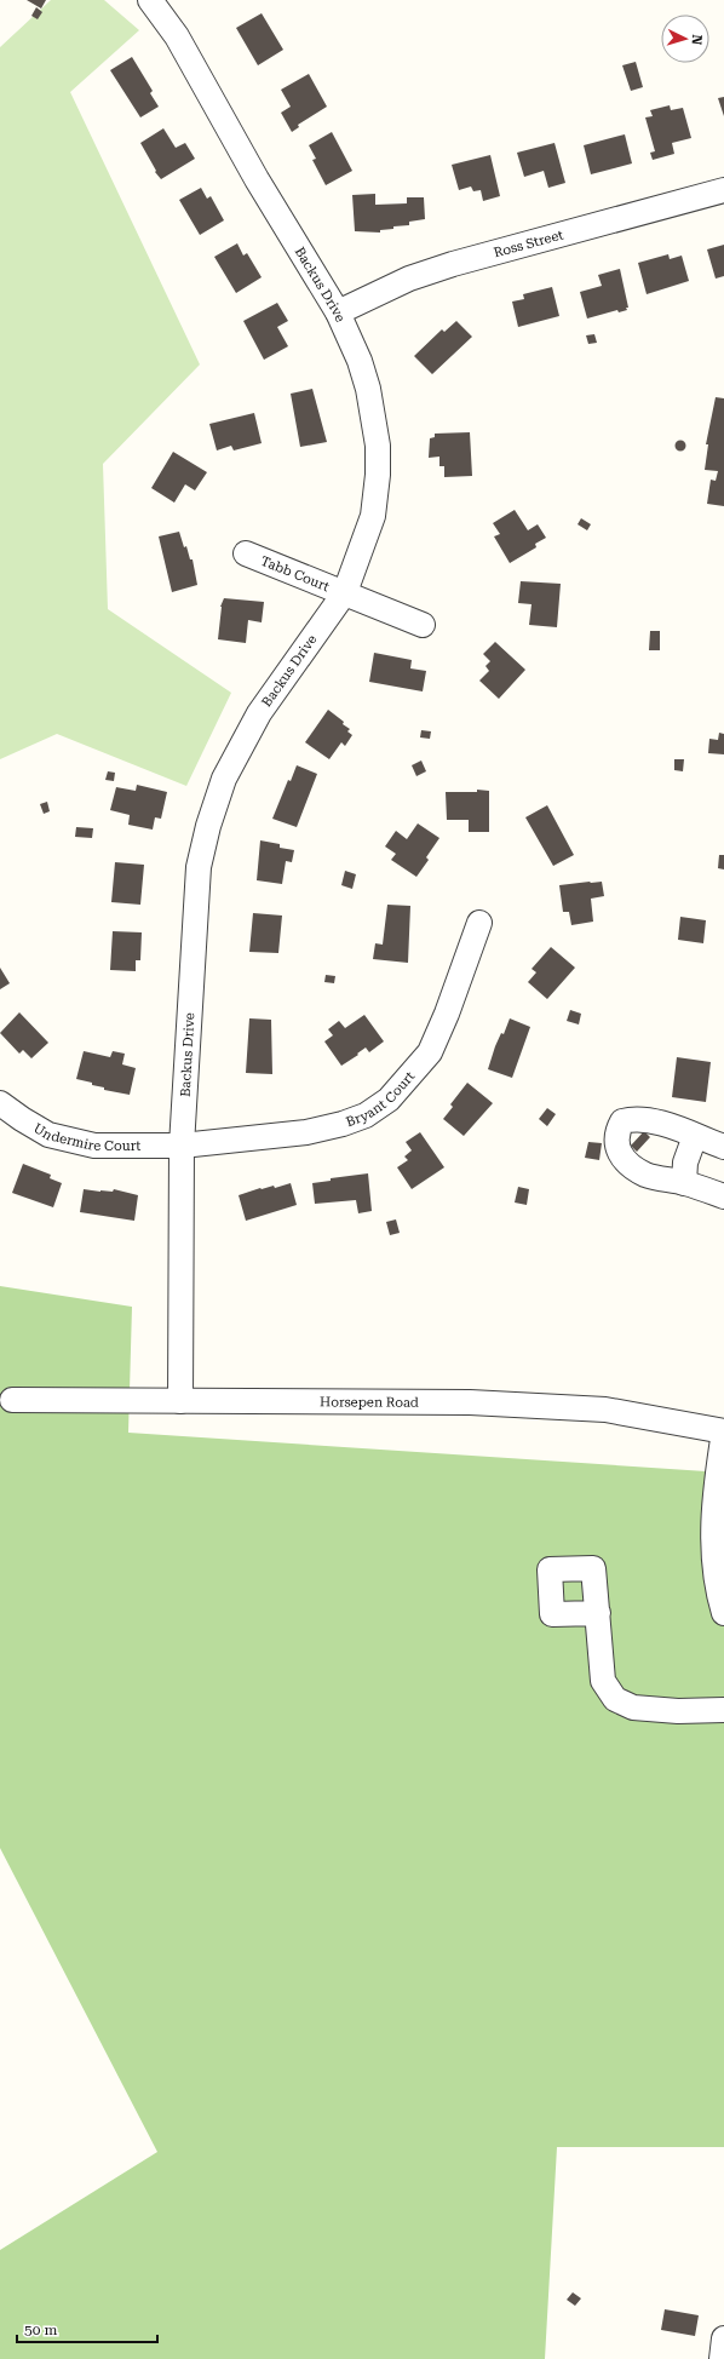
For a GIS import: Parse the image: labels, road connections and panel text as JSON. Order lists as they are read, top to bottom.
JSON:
{
  "streets": {
    "street": [
      "Ross Street",
      "Backus Drive",
      "Tabb Court",
      "Bryant Court",
      "Undermire Court",
      "Horsepen Road"
    ]
  },
  "crossings": [
    ["Ross Street", "Backus Drive"],
    ["Backus Drive", "Tabb Court"],
    ["Backus Drive", "Bryant Court"],
    ["Backus Drive", "Undermire Court"],
    ["Backus Drive", "Horsepen Road"],
    ["Bryant Court", "Undermire Court"]
  ],
  "scale_bar": "50 m",
  "north": "right"
}
